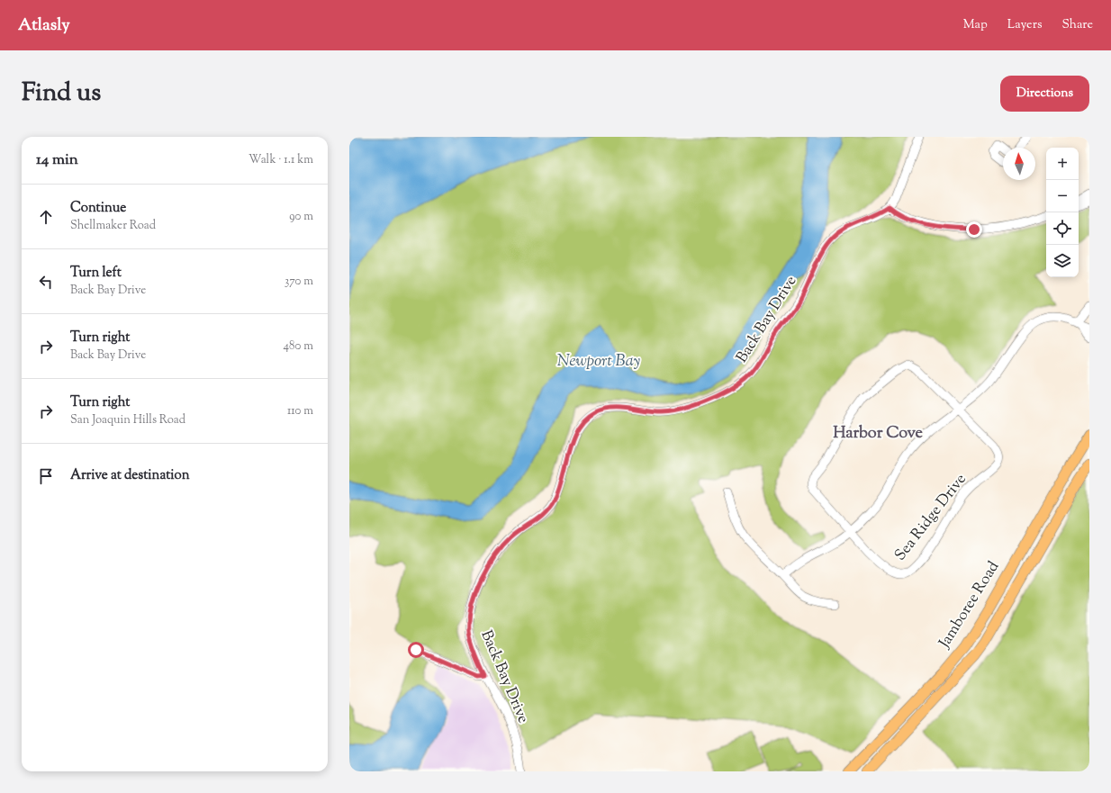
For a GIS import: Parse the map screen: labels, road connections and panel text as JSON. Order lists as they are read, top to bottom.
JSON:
{
  "streets": {
    "main road": ["Jamboree Road"],
    "street": ["Back Bay Drive", "Sea Ridge Drive"]
  },
  "districts": ["Harbor Cove"],
  "water": ["Newport Bay"],
  "north": "top",
  "page": {
    "header": "Atlasly",
    "nav": ["Map", "Layers", "Share"],
    "title": "Find us",
    "buttons": "Directions",
    "heading": ["14 min", "Walk · 1.1 km"],
    "map_buttons": ["+", "−"],
    "list": [
      ["Continue", "Shellmaker Road", "90 m"],
      ["Turn left", "Back Bay Drive", "370 m"],
      ["Turn right", "Back Bay Drive", "480 m"],
      ["Turn right", "San Joaquin Hills Road", "110 m"],
      "Arrive at destination"
    ]
  }
}
